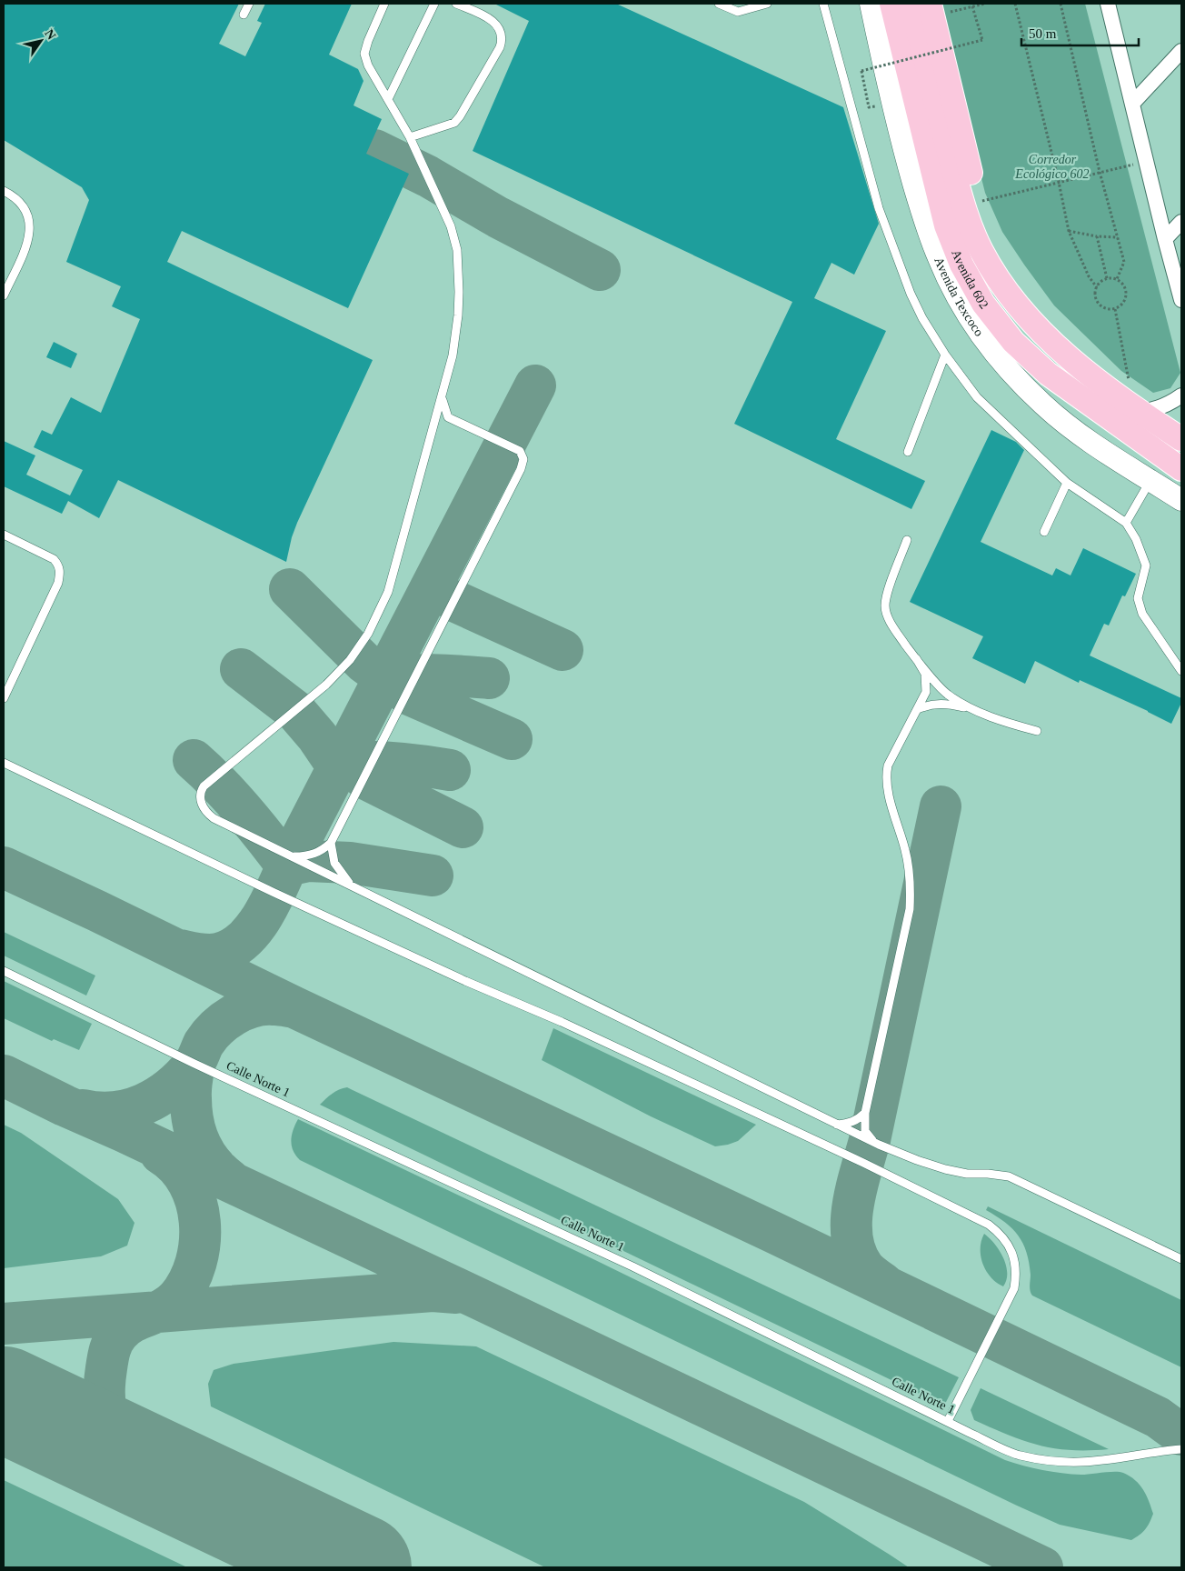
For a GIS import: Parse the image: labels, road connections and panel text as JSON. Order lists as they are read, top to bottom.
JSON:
{
  "streets": {
    "main road": ["Avenida 602", "Avenida Texcoco"],
    "lane": ["Calle Norte 1"]
  },
  "parks": ["Corredor Ecológico 602"],
  "scale_bar": "50 m",
  "north": "top right"
}
